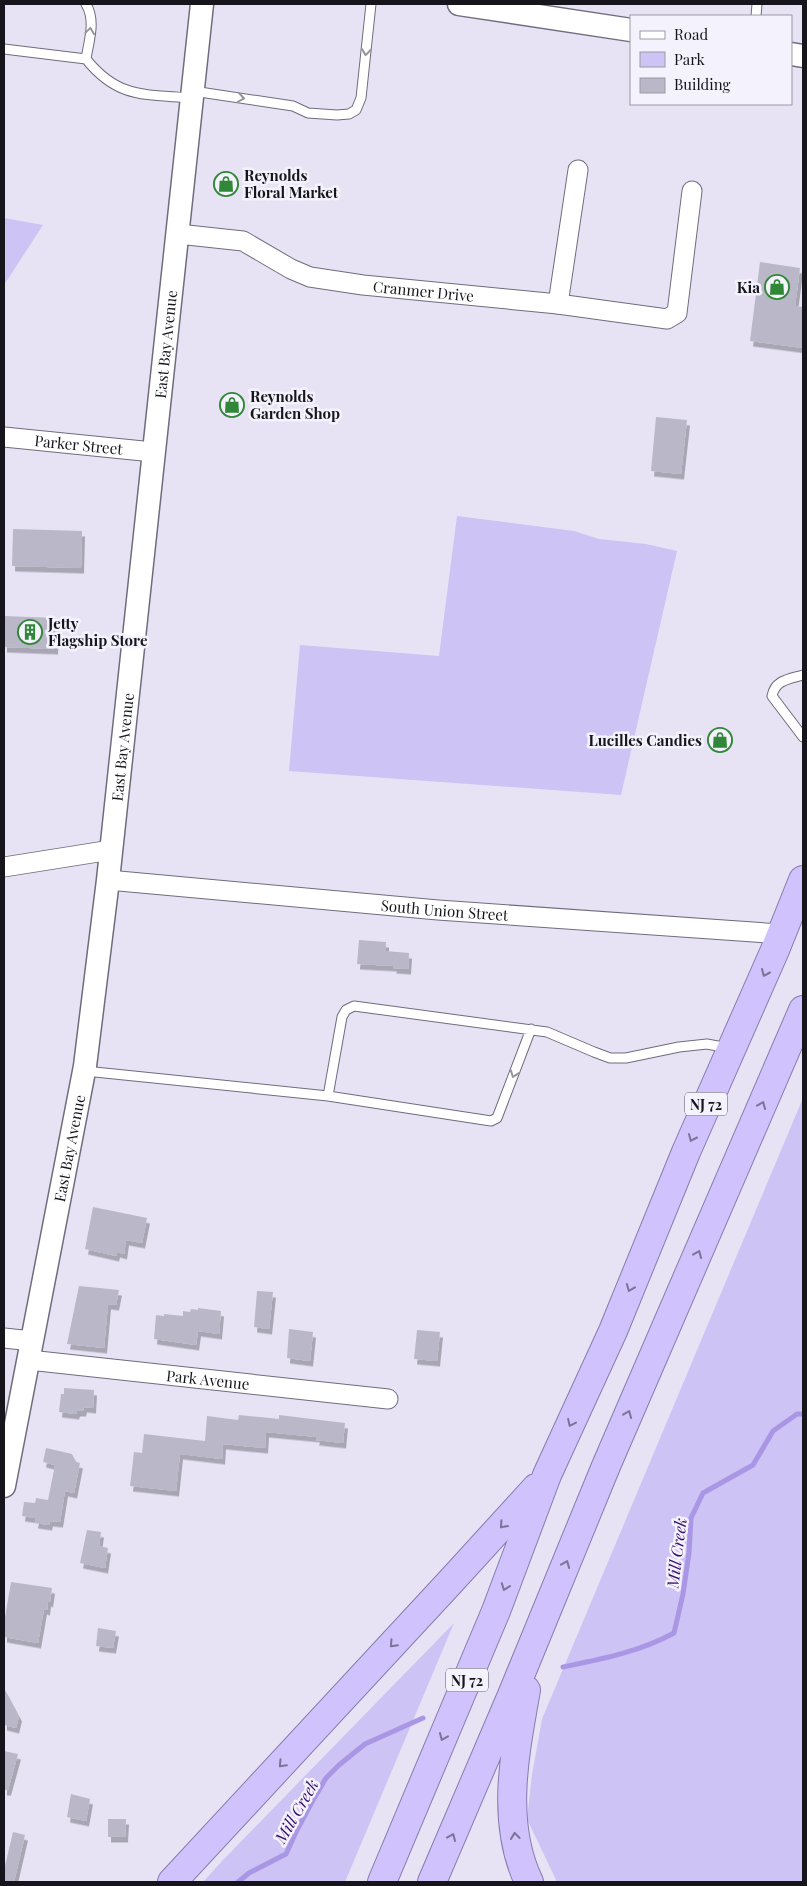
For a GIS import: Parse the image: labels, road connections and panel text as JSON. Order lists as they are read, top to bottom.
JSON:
{
  "streets": {
    "highway": ["NJ 72"],
    "street": [
      "Cranmer Drive",
      "East Bay Avenue",
      "Parker Street",
      "South Union Street",
      "Park Avenue"
    ]
  },
  "crossings": [
    ["Cranmer Drive", "East Bay Avenue"],
    ["East Bay Avenue", "Parker Street"],
    ["East Bay Avenue", "South Union Street"],
    ["East Bay Avenue", "Park Avenue"],
    ["South Union Street", "NJ 72"]
  ],
  "water": ["Mill Creek"],
  "places": {
    "shop": [
      "Reynolds Floral Market",
      "Kia",
      "Reynolds Garden Shop",
      "Lucilles Candies"
    ],
    "building": ["Jetty Flagship Store"]
  },
  "legend": ["Road", "Park", "Building"]
}
